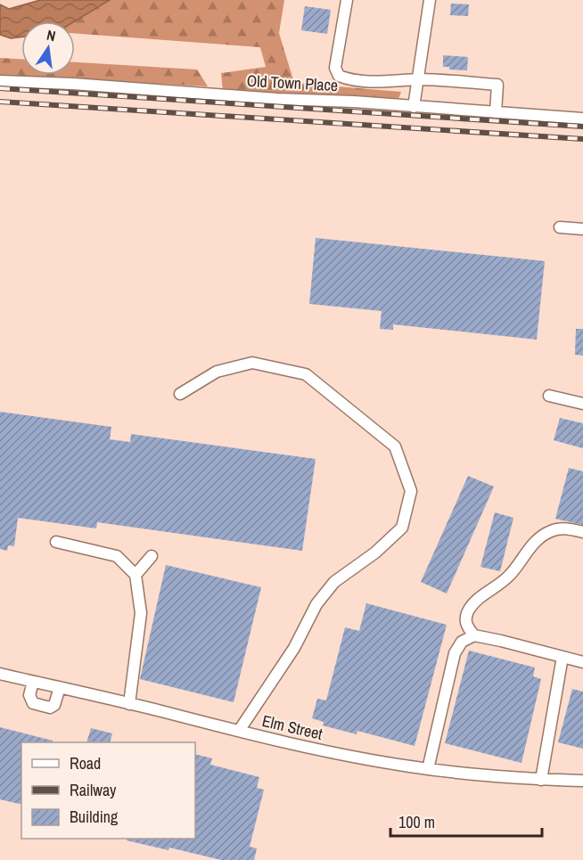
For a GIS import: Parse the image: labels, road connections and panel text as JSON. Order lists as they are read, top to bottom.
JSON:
{
  "streets": {
    "street": ["Old Town Place", "Elm Street"]
  },
  "legend": ["Road", "Railway", "Building"],
  "scale_bar": "100 m",
  "north": "top"
}
